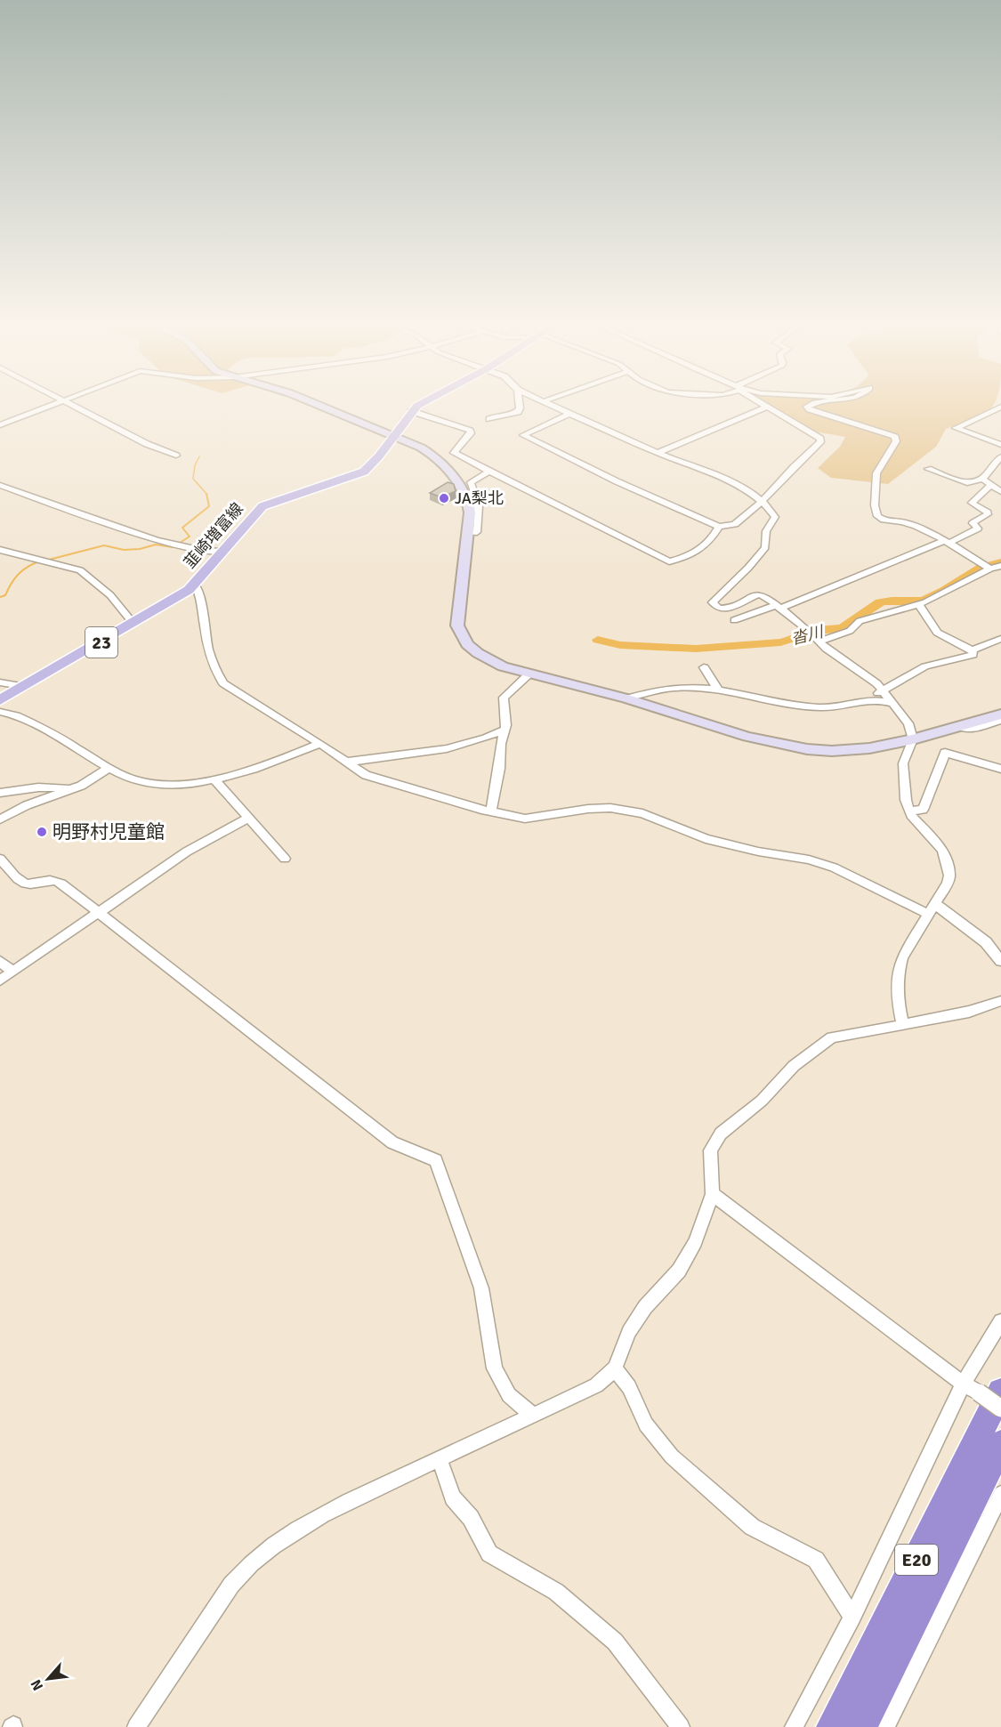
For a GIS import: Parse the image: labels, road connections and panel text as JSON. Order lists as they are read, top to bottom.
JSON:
{
  "streets": {
    "highway": ["E20"],
    "main road": ["韮崎増富線", "23"]
  },
  "water": ["沓川"],
  "places": ["JA梨北", "明野村児童館"],
  "north": "bottom left"
}
